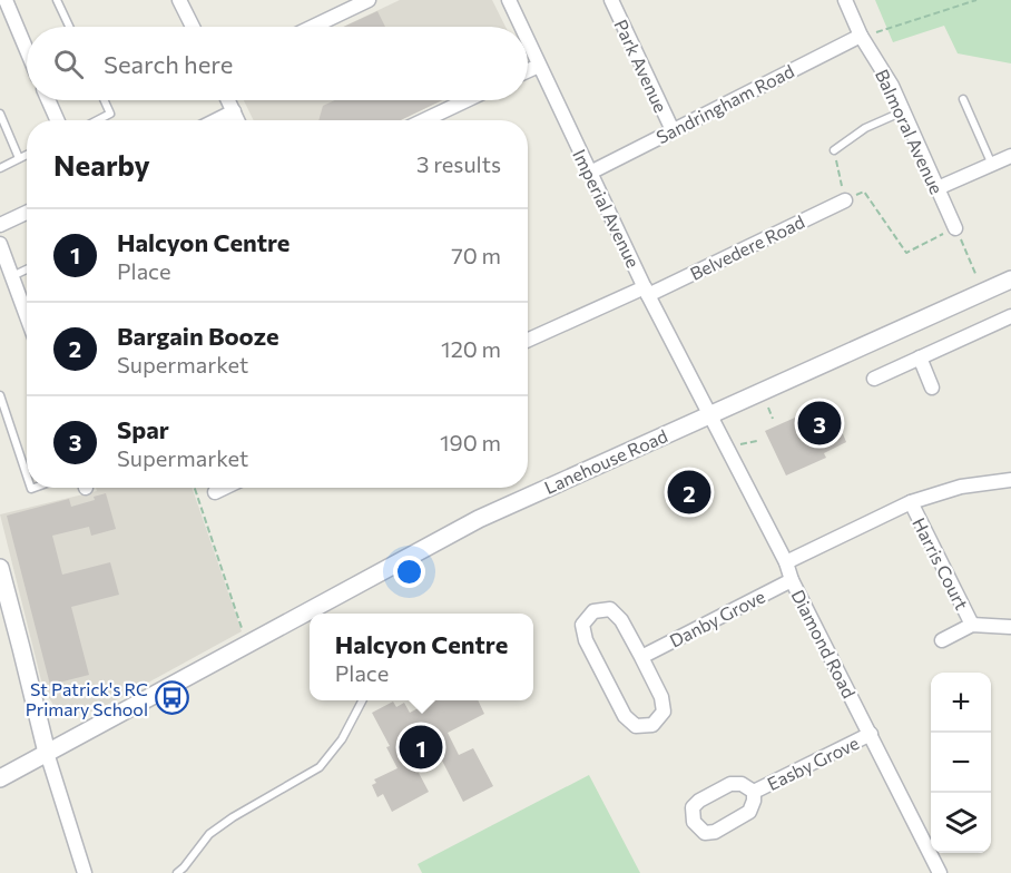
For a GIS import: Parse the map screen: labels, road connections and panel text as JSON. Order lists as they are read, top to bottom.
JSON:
{
  "streets": {
    "street": [
      "Park Avenue",
      "Sandringham Road",
      "Balmoral Avenue",
      "Imperial Avenue",
      "Belvedere Road",
      "Lanehouse Road",
      "Harris Court",
      "Danby Grove",
      "Diamond Road",
      "Easby Grove"
    ]
  },
  "crossings": [
    ["Park Avenue", "Sandringham Road"],
    ["Sandringham Road", "Balmoral Avenue"],
    ["Sandringham Road", "Imperial Avenue"],
    ["Imperial Avenue", "Belvedere Road"],
    ["Imperial Avenue", "Lanehouse Road"],
    ["Imperial Avenue", "Diamond Road"],
    ["Lanehouse Road", "Diamond Road"],
    ["Danby Grove", "Diamond Road"],
    ["Diamond Road", "Easby Grove"]
  ],
  "places": {
    "bus stop": ["St Patrick's RC Primary School"]
  },
  "page": {
    "search": "Search here",
    "heading": ["Nearby", "3 results"],
    "list": [
      {
        "mark": "1",
        "name": "Halcyon Centre",
        "note": "Place",
        "value": "70 m"
      },
      {
        "mark": "2",
        "name": "Bargain Booze",
        "note": "Supermarket",
        "value": "120 m"
      },
      {
        "mark": "3",
        "name": "Spar",
        "note": "Supermarket",
        "value": "190 m"
      }
    ],
    "pins": ["3", "2", "1"],
    "popup": ["Halcyon Centre", "Place"],
    "map_buttons": ["+", "−"]
  }
}
